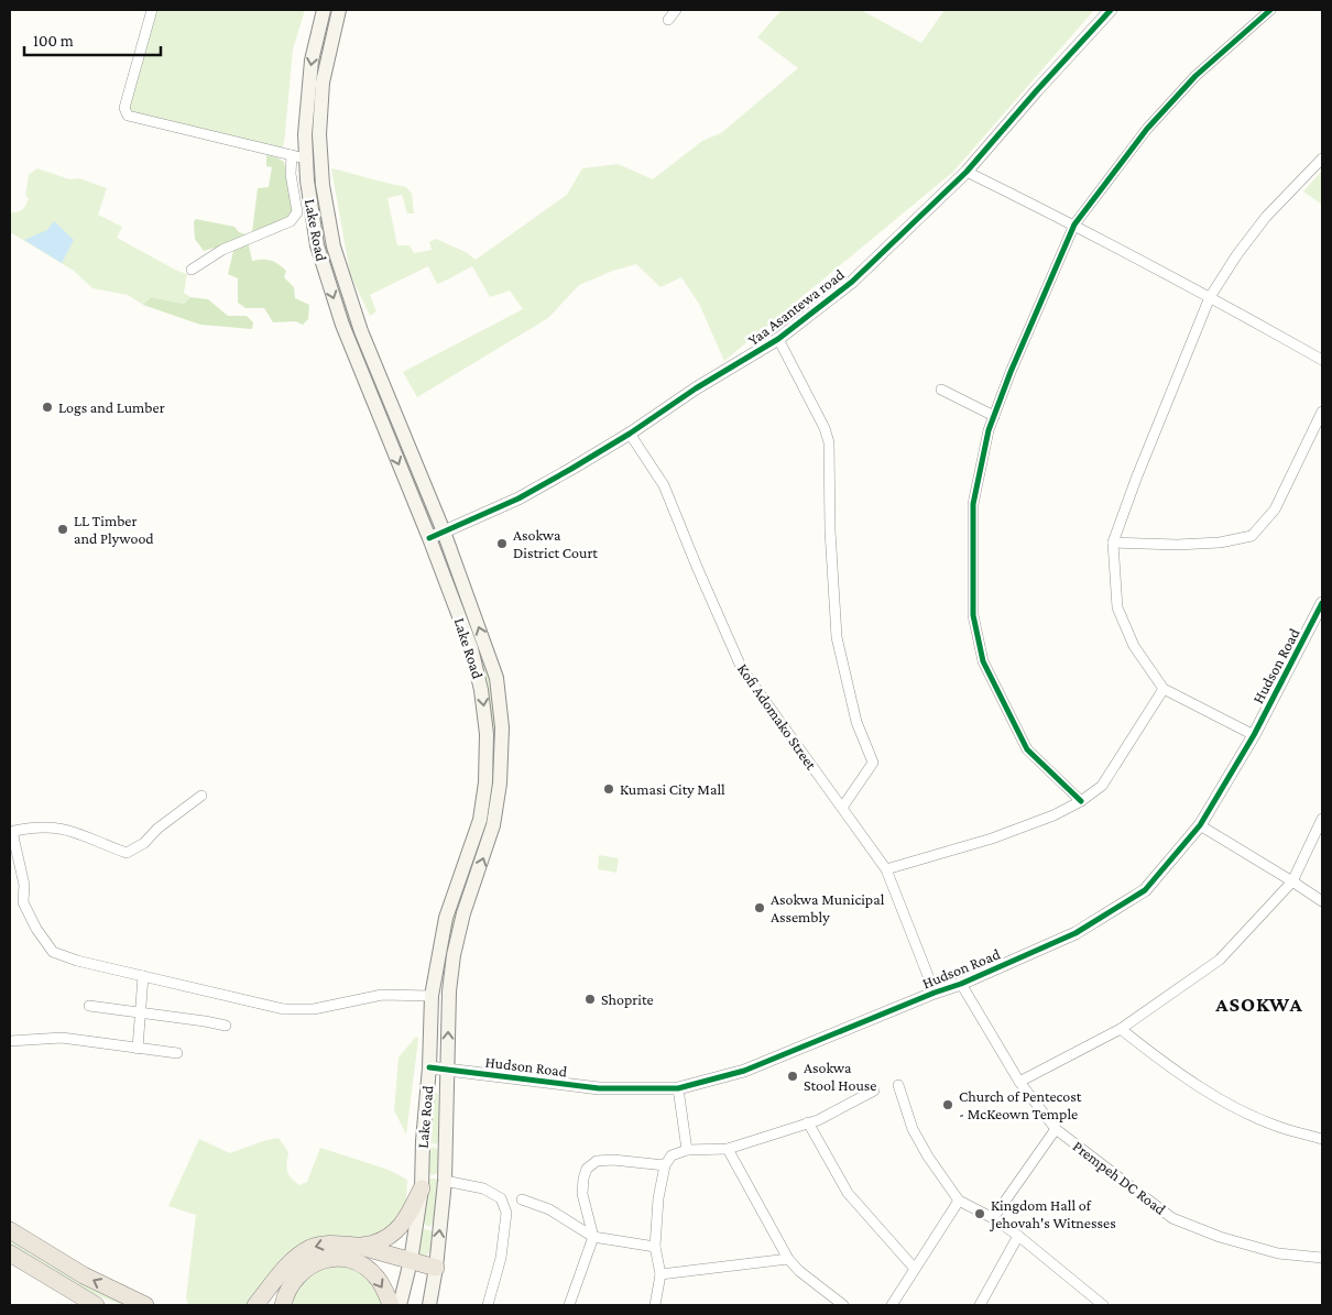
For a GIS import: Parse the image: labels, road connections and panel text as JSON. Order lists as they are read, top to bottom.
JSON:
{
  "streets": {
    "main road": ["Lake Road"],
    "street": [
      "Yaa Asantewa road",
      "Hudson Road",
      "Kofi Adomako Street",
      "Prempeh DC Road"
    ]
  },
  "crossings": [
    ["Lake Road", "Yaa Asantewa road"],
    ["Lake Road", "Hudson Road"],
    ["Yaa Asantewa road", "Kofi Adomako Street"],
    ["Hudson Road", "Kofi Adomako Street"],
    ["Hudson Road", "Prempeh DC Road"]
  ],
  "districts": ["ASOKWA"],
  "places": [
    "Logs and Lumber",
    "LL Timber and Plywood",
    "Asokwa District Court",
    "Kumasi City Mall",
    "Asokwa Municipal Assembly",
    "Shoprite",
    "Asokwa Stool House",
    "Church of Pentecost - McKeown Temple",
    "Kingdom Hall of Jehovah's Witnesses"
  ],
  "scale_bar": "100 m"
}
